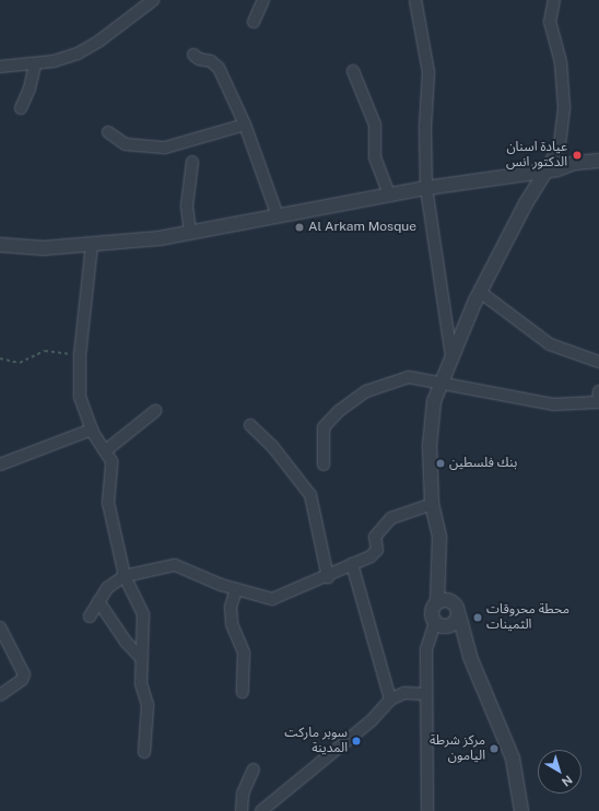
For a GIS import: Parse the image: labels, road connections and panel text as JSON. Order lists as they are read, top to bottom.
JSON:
{
  "places": [
    "عيادة اسنان الدكتور انس",
    "Al Arkam Mosque",
    "بنك فلسطين",
    "محطة محروقات الثمينات",
    "سوبر ماركت المدينة",
    "مركز شرطة اليامون"
  ],
  "north": "bottom right"
}
